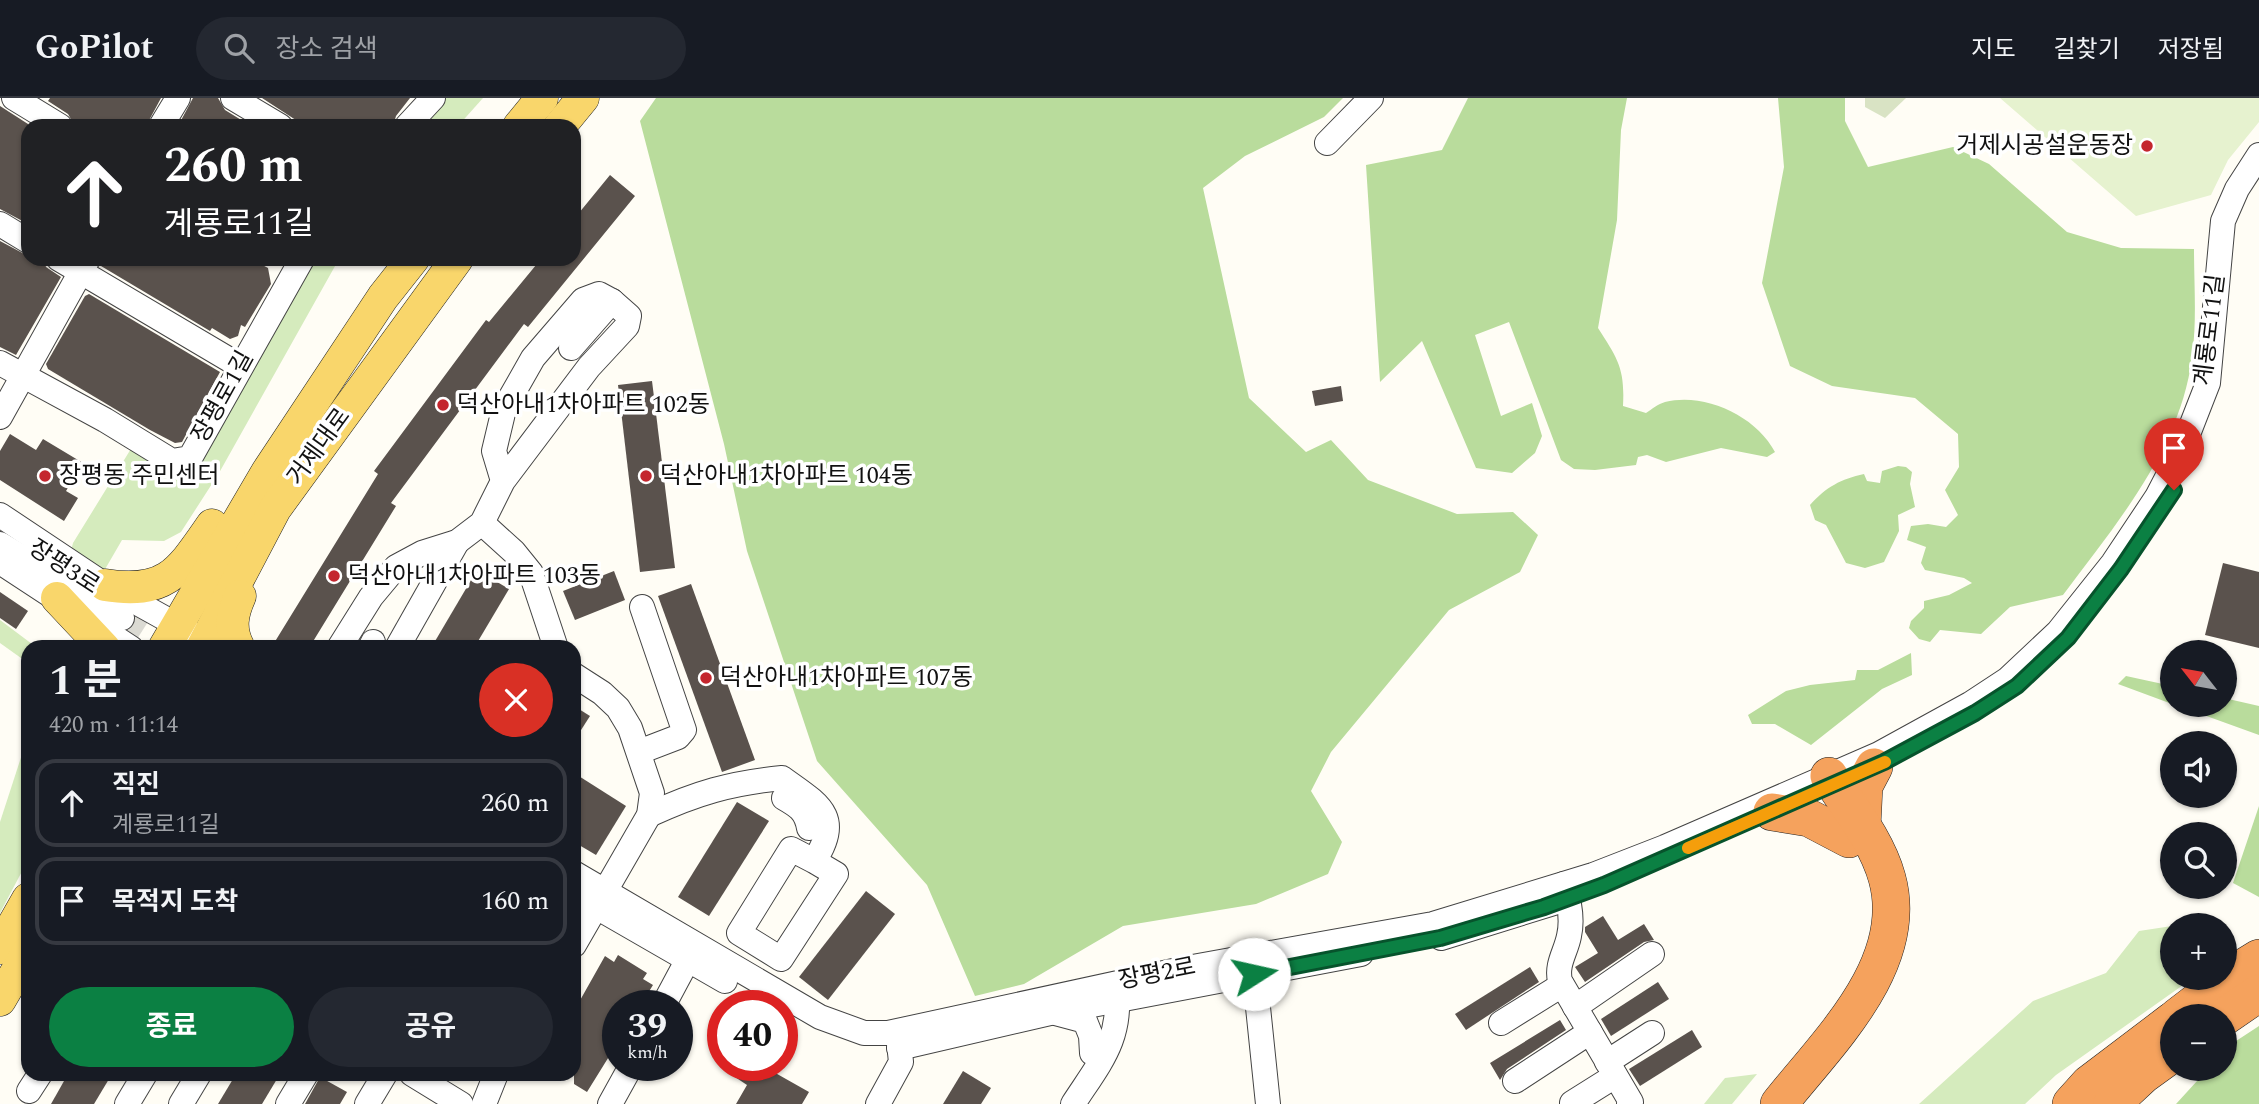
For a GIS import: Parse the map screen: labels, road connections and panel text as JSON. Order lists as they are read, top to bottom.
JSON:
{
  "streets": {
    "main road": ["거제대로"],
    "street": [
      "계룡로11길",
      "장평로1길",
      "장평3로",
      "장평2로"
    ]
  },
  "crossings": [
    ["계룡로11길", "장평2로"]
  ],
  "places": [
    "거제시공설운동장",
    "덕산아내1차아파트 102동",
    "장평동 주민센터",
    "덕산아내1차아파트 104동",
    "덕산아내1차아파트 103동",
    "덕산아내1차아파트 107동"
  ],
  "north": "top left",
  "page": {
    "header": "GoPilot",
    "search": "장소 검색",
    "nav": ["지도", "길찾기", "저장됨"],
    "turn": ["260 m", "계룡로11길"],
    "map_buttons": ["+", "−"],
    "heading": ["1 분", "420 m · 11:14"],
    "list": [
      {
        "name": "직진",
        "note": "계룡로11길",
        "value": "260 m"
      },
      {
        "name": "목적지 도착",
        "value": "160 m"
      }
    ],
    "buttons": ["종료", "공유"],
    "speed": "39 km/h",
    "limit": "40"
  }
}
